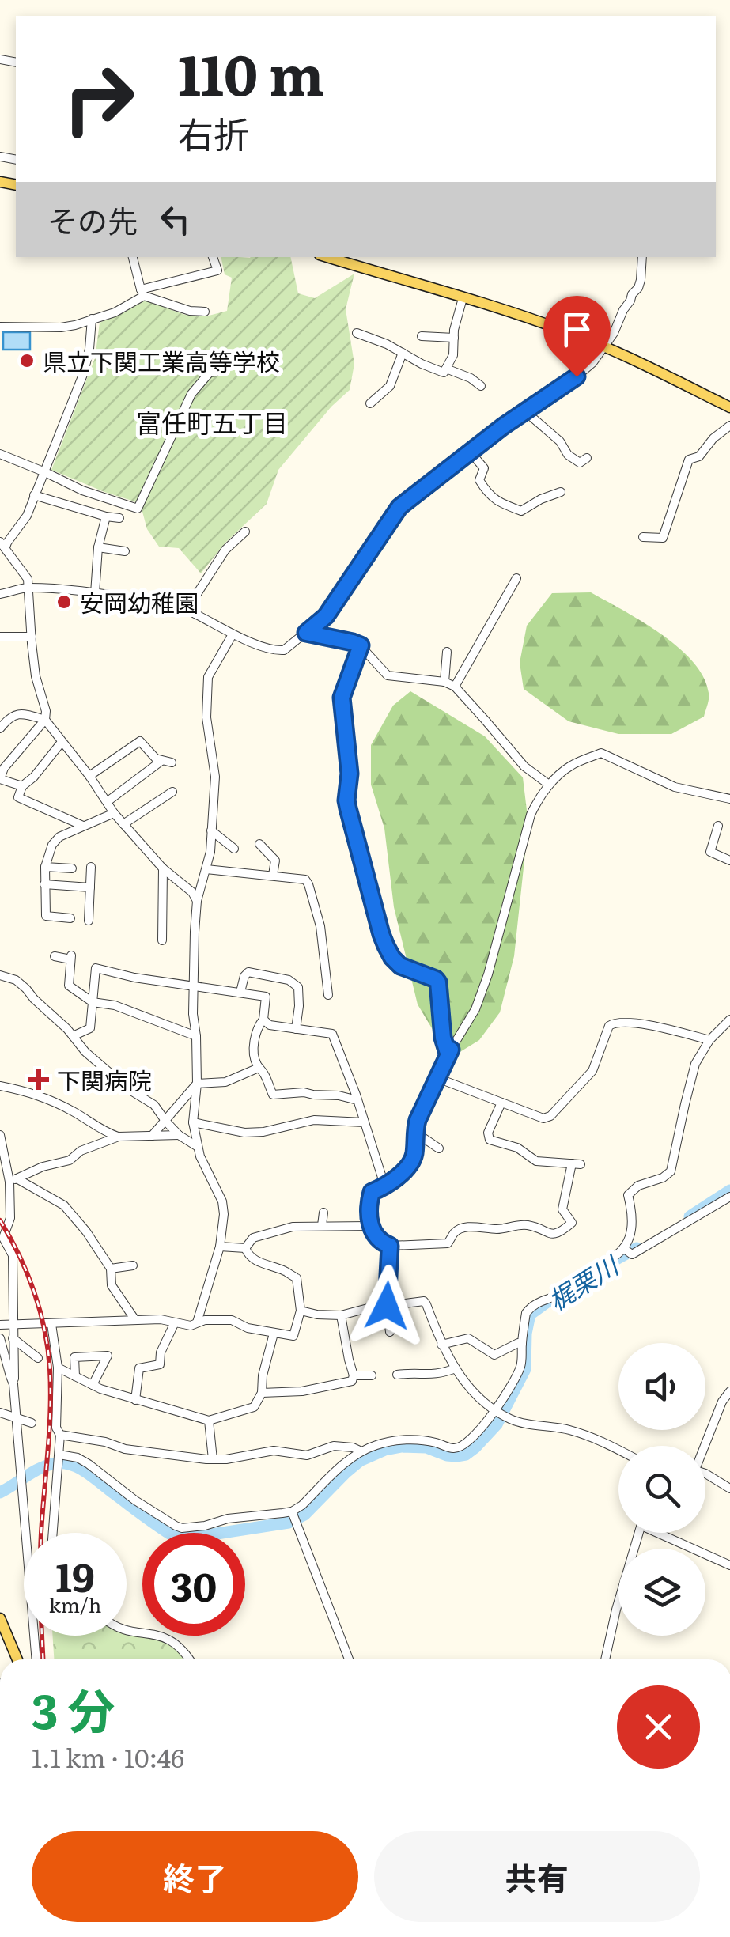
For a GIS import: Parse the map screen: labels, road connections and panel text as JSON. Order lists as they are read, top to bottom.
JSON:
{
  "districts": ["富任町五丁目"],
  "water": ["梶栗川"],
  "places": {
    "other": ["県立下関工業高等学校", "安岡幼稚園"],
    "health": ["下関病院"]
  },
  "page": {
    "turn": ["110 m", "右折"],
    "then": "その先",
    "speed": "19 km/h",
    "limit": "30",
    "heading": ["3 分", "1.1 km · 10:46"],
    "buttons": ["終了", "共有"]
  }
}
